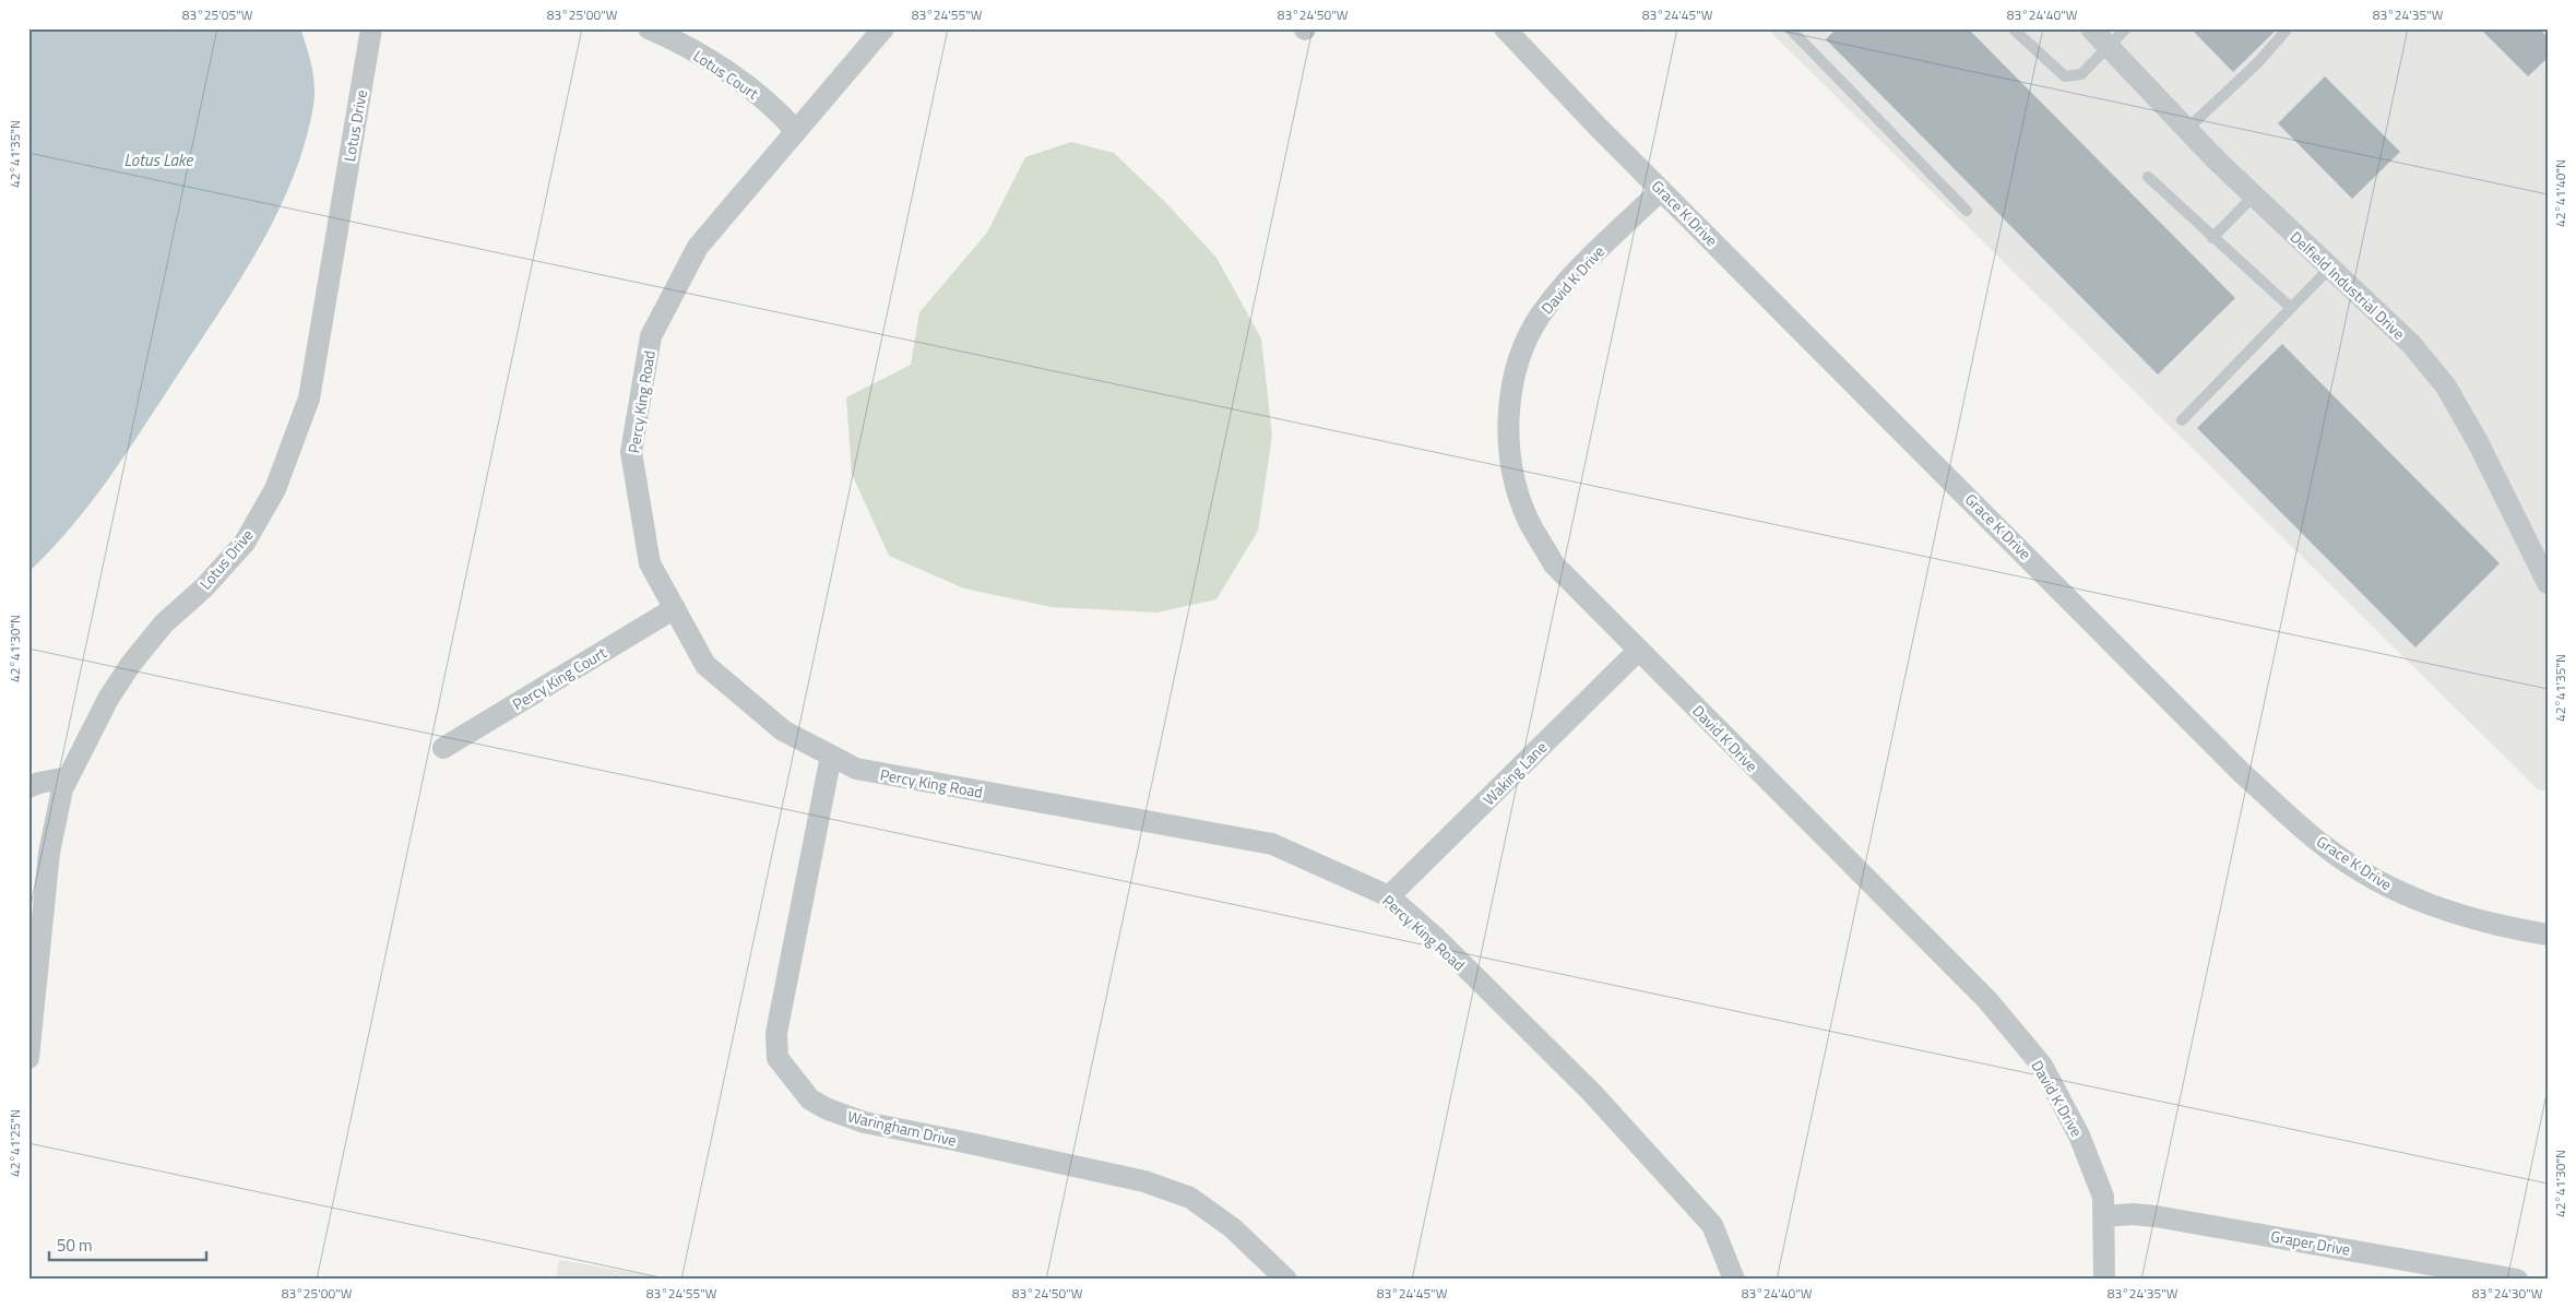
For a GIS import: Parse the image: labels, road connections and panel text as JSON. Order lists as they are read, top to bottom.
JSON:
{
  "streets": {
    "street": [
      "Lotus Court",
      "Lotus Drive",
      "Grace K Drive",
      "David K Drive",
      "Delfield Industrial Drive",
      "Percy King Road",
      "Percy King Court",
      "Waking Lane",
      "Waringham Drive",
      "Graper Drive"
    ]
  },
  "crossings": [
    ["Lotus Court", "Percy King Road"],
    ["Grace K Drive", "David K Drive"],
    ["David K Drive", "Waking Lane"],
    ["David K Drive", "Graper Drive"],
    ["Percy King Road", "Percy King Court"],
    ["Percy King Road", "Waking Lane"],
    ["Percy King Road", "Waringham Drive"]
  ],
  "water": ["Lotus Lake"],
  "scale_bar": "50 m",
  "coordinates": [
    "83°25'05\"W",
    "83°25'00\"W",
    "83°24'55\"W",
    "83°24'50\"W",
    "83°24'45\"W",
    "83°24'40\"W",
    "83°24'35\"W",
    "42°41'35\"N",
    "42°41'40\"N",
    "42°41'30\"N",
    "42°41'25\"N",
    "83°24'30\"W"
  ]
}
